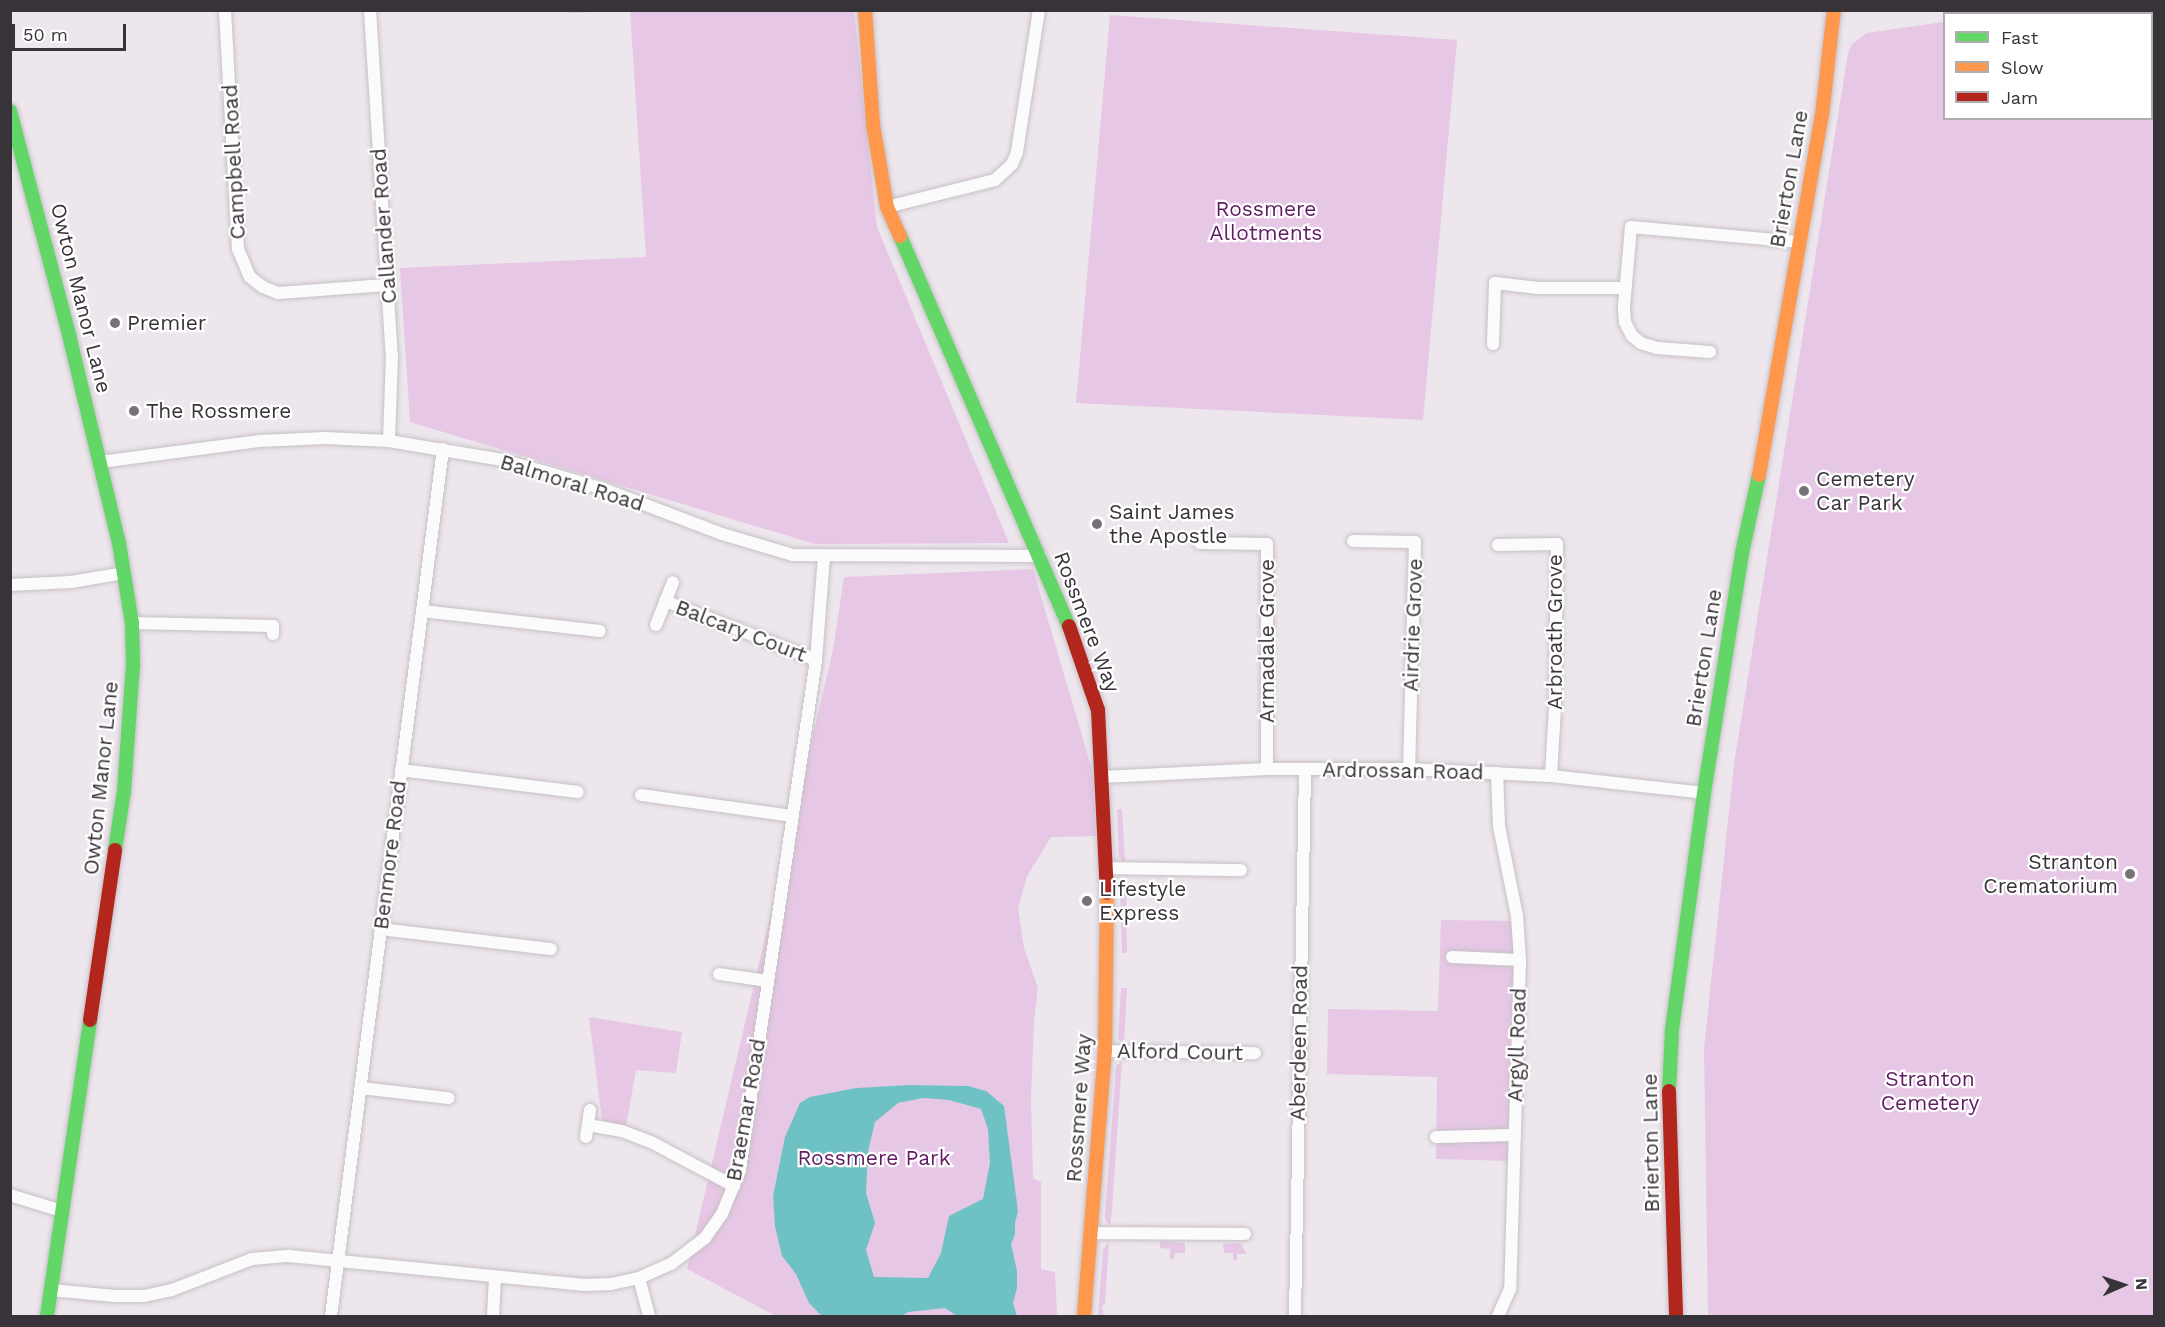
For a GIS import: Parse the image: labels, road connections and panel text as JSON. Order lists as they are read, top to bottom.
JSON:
{
  "streets": {
    "street": [
      "Campbell Road",
      "Brierton Lane",
      "Callander Road",
      "Owton Manor Lane",
      "Balmoral Road",
      "Rossmere Way",
      "Airdrie Grove",
      "Balcary Court",
      "Arbroath Grove",
      "Armadale Grove",
      "Ardrossan Road",
      "Benmore Road",
      "Aberdeen Road",
      "Argyll Road",
      "Alford Court",
      "Braemar Road"
    ]
  },
  "crossings": [
    ["Campbell Road", "Callander Road"],
    ["Brierton Lane", "Ardrossan Road"],
    ["Callander Road", "Balmoral Road"],
    ["Owton Manor Lane", "Balmoral Road"],
    ["Owton Manor Lane", "Braemar Road"],
    ["Balmoral Road", "Rossmere Way"],
    ["Balmoral Road", "Benmore Road"],
    ["Balmoral Road", "Braemar Road"],
    ["Rossmere Way", "Ardrossan Road"],
    ["Rossmere Way", "Alford Court"],
    ["Airdrie Grove", "Ardrossan Road"],
    ["Balcary Court", "Braemar Road"],
    ["Arbroath Grove", "Ardrossan Road"],
    ["Armadale Grove", "Ardrossan Road"],
    ["Ardrossan Road", "Aberdeen Road"],
    ["Ardrossan Road", "Argyll Road"],
    ["Benmore Road", "Braemar Road"]
  ],
  "parks": ["Rossmere Allotments", "Stranton Cemetery", "Rossmere Park"],
  "places": [
    "Premier",
    "The Rossmere",
    "Cemetery Car Park",
    "Saint James the Apostle",
    "Stranton Crematorium",
    "Lifestyle Express"
  ],
  "legend": ["Fast", "Slow", "Jam"],
  "scale_bar": "50 m",
  "north": "right"
}
